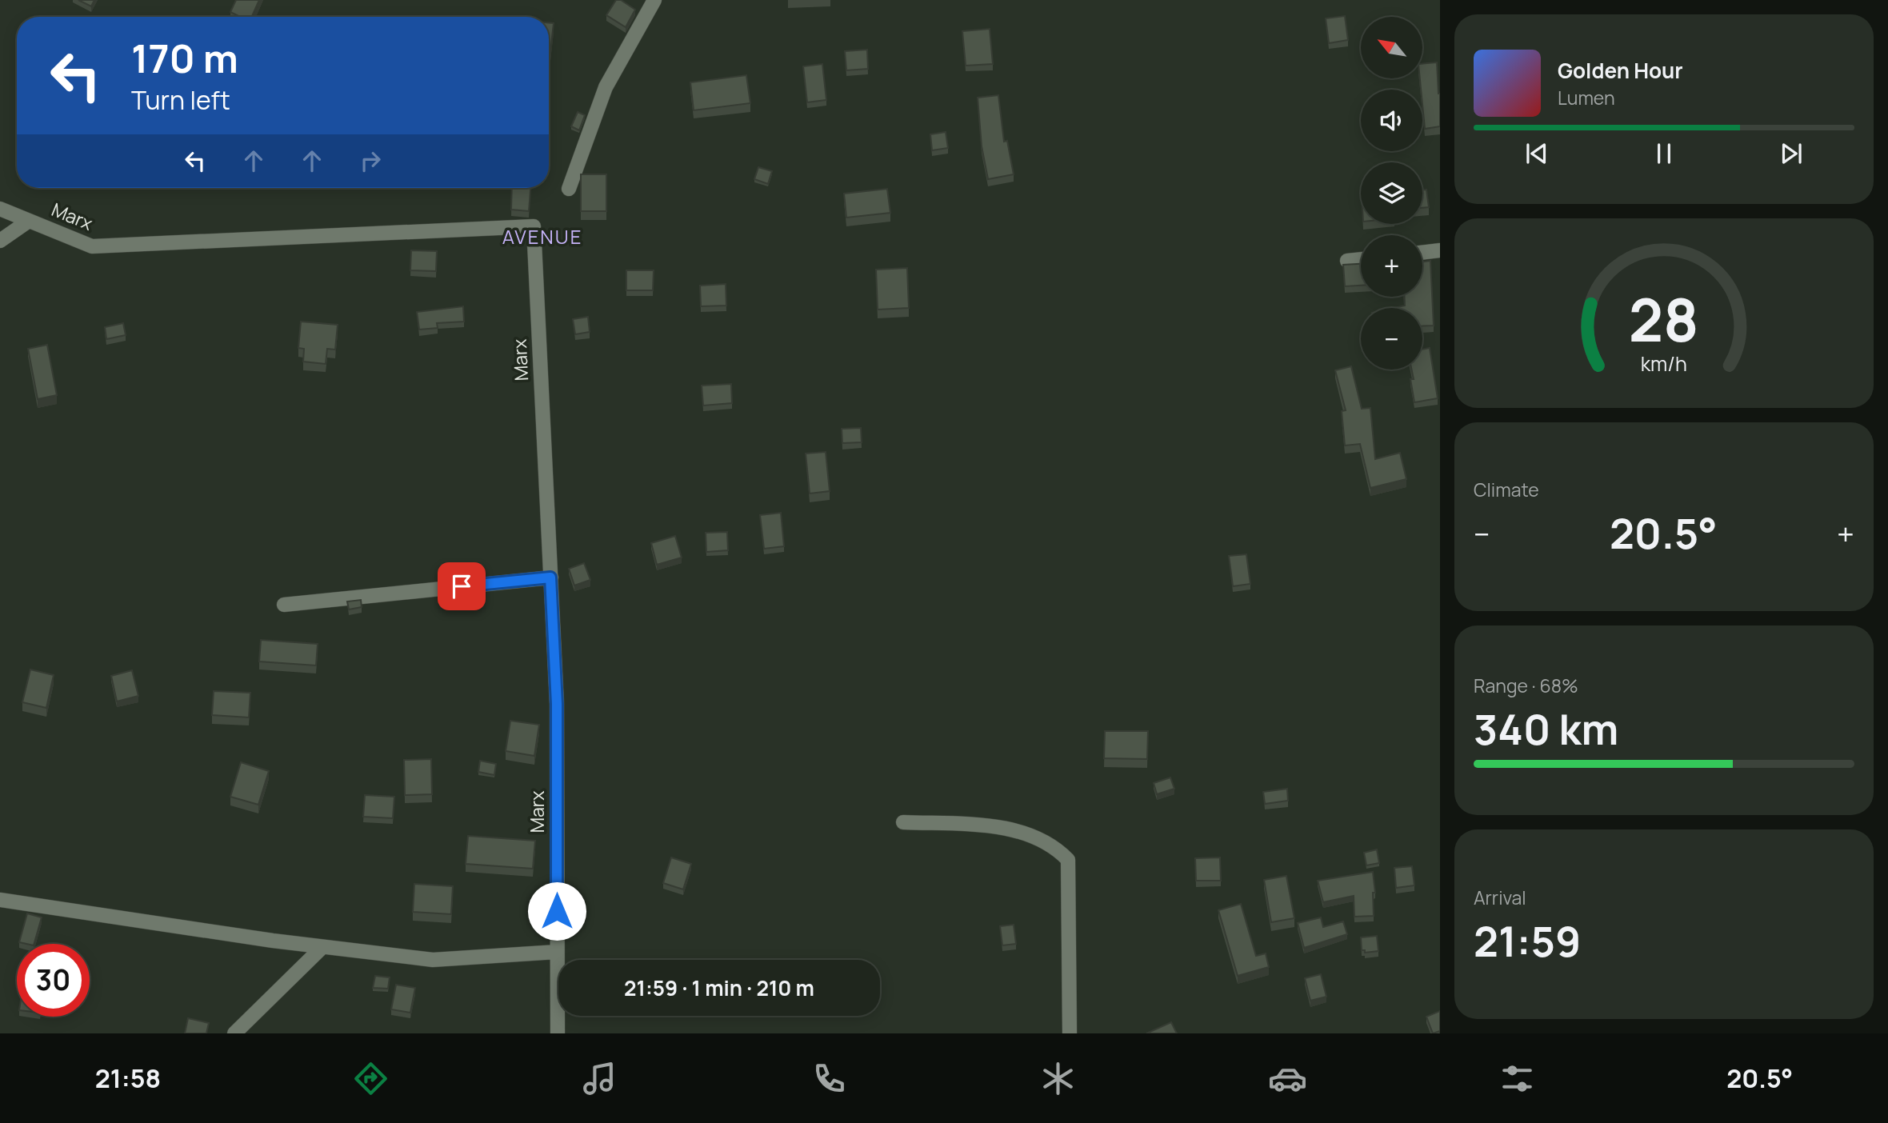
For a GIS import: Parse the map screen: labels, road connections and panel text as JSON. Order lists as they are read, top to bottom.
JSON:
{
  "streets": {
    "street": ["Marx"]
  },
  "districts": ["AVENUE"],
  "north": "top left",
  "page": {
    "map_buttons": ["+", "−"],
    "turn": ["170 m", "Turn left"],
    "song": ["Golden Hour", "Lumen"],
    "tile": [
      "Climate",
      ["Range · 68%", "340 km"],
      ["Arrival", "21:59"]
    ],
    "heat": ["−", "20.5°", "+"],
    "limit": "30",
    "trip": "21:59 · 1 min · 210 m",
    "tabs": ["21:58", "20.5°"],
    "gauge": ["28", "km/h"]
  }
}
